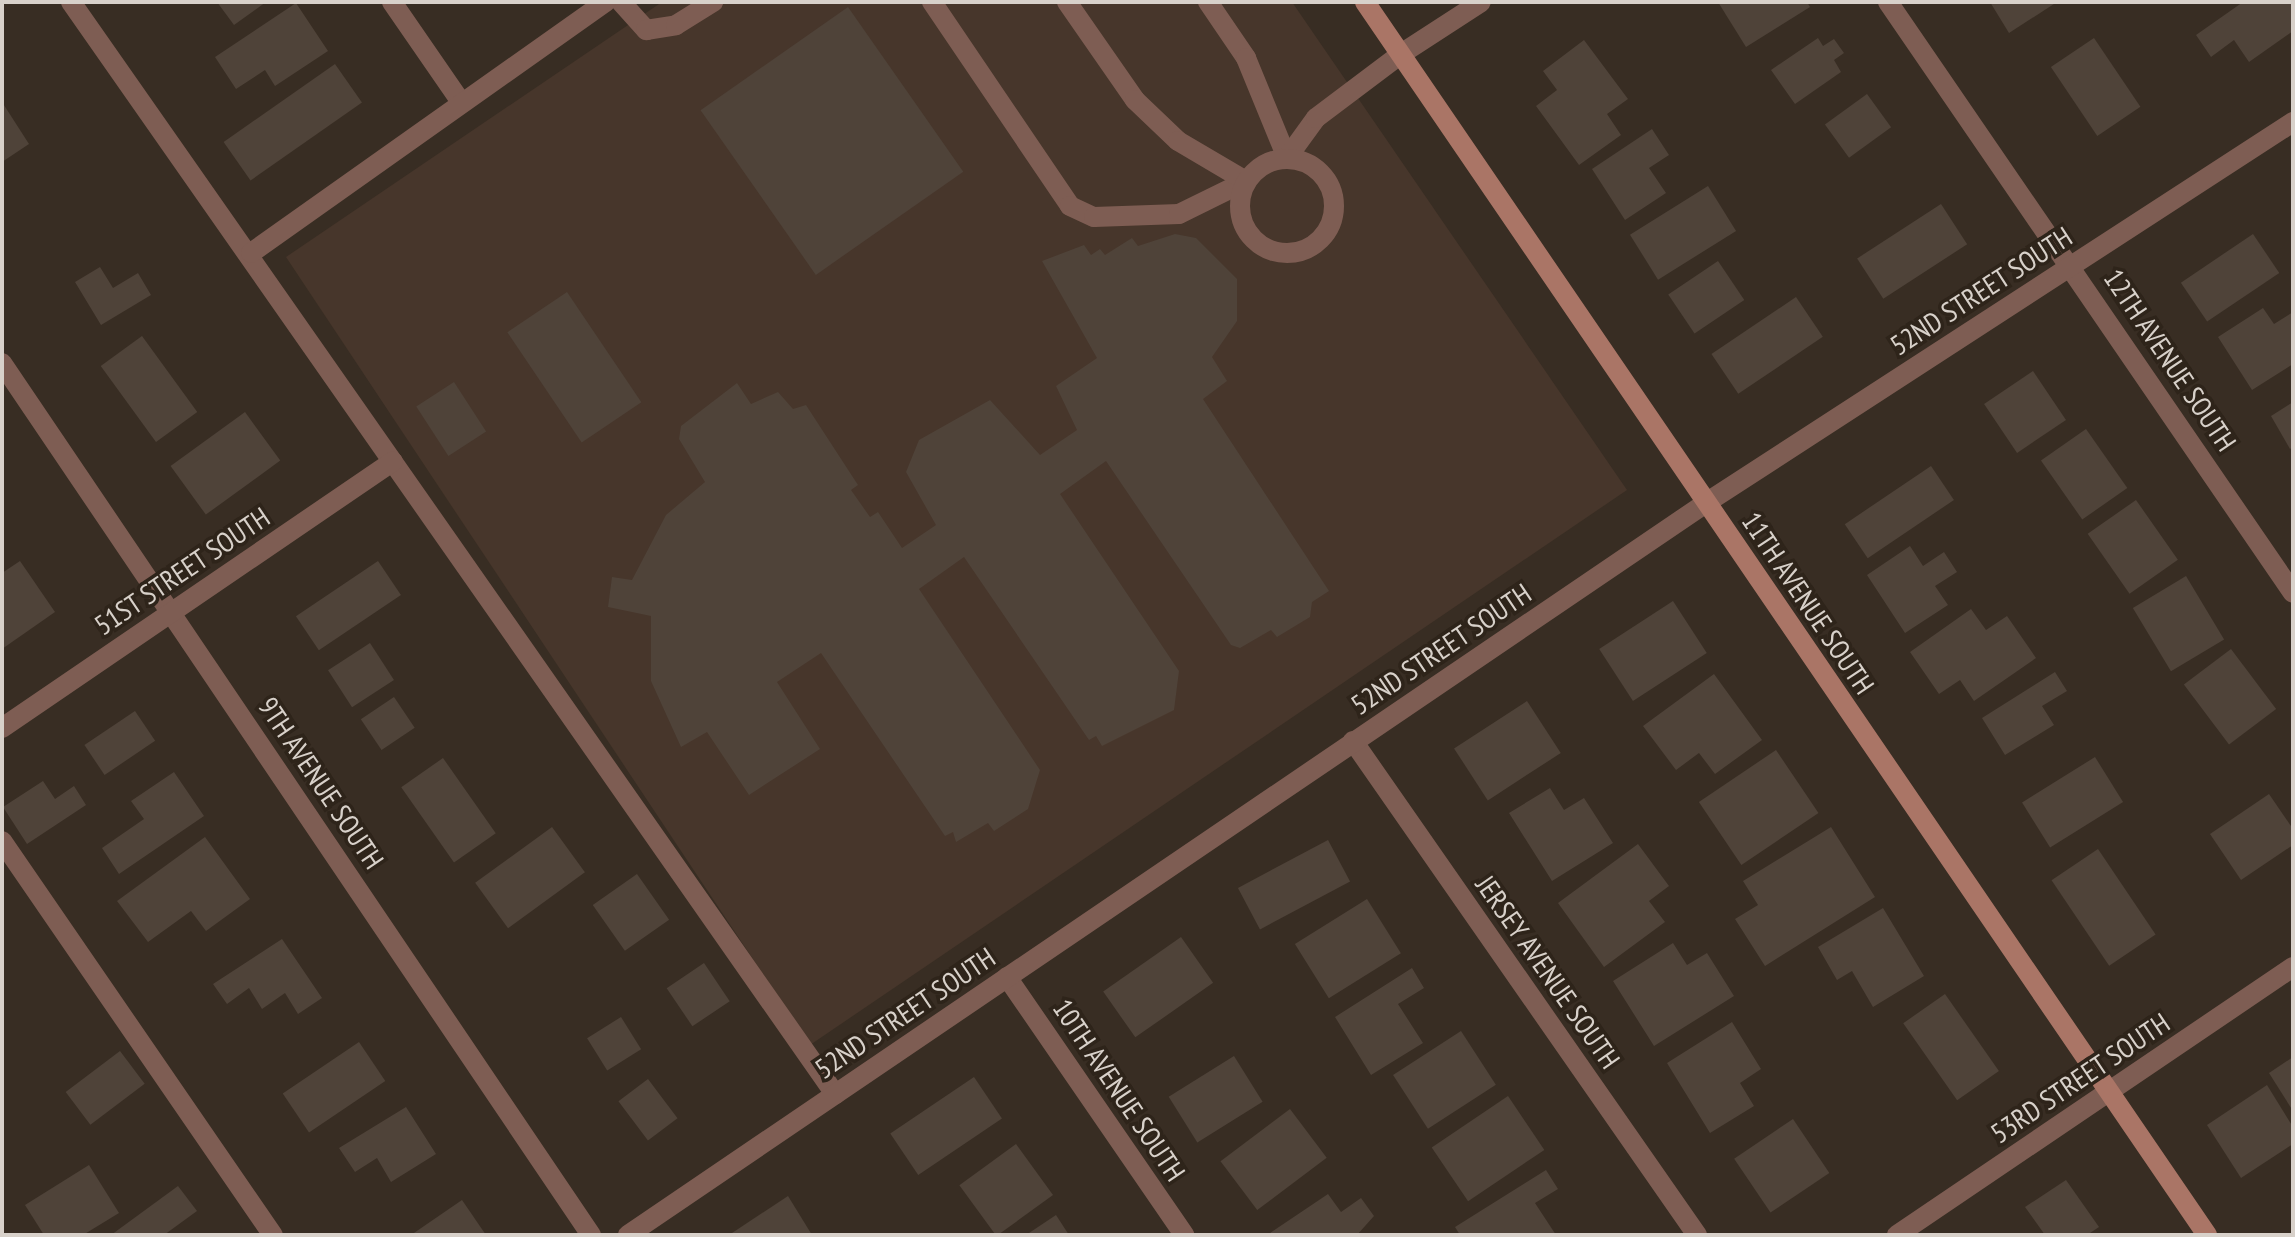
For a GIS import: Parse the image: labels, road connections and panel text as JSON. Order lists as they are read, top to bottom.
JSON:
{
  "streets": {
    "street": [
      "52ND STREET SOUTH",
      "12TH AVENUE SOUTH",
      "51ST STREET SOUTH",
      "11TH AVENUE SOUTH",
      "9TH AVENUE SOUTH",
      "JERSEY AVENUE SOUTH",
      "53RD STREET SOUTH",
      "10TH AVENUE SOUTH"
    ]
  },
  "crossings": [
    ["52ND STREET SOUTH", "12TH AVENUE SOUTH"],
    ["52ND STREET SOUTH", "11TH AVENUE SOUTH"],
    ["52ND STREET SOUTH", "JERSEY AVENUE SOUTH"],
    ["52ND STREET SOUTH", "10TH AVENUE SOUTH"],
    ["51ST STREET SOUTH", "9TH AVENUE SOUTH"],
    ["11TH AVENUE SOUTH", "53RD STREET SOUTH"]
  ]
}
